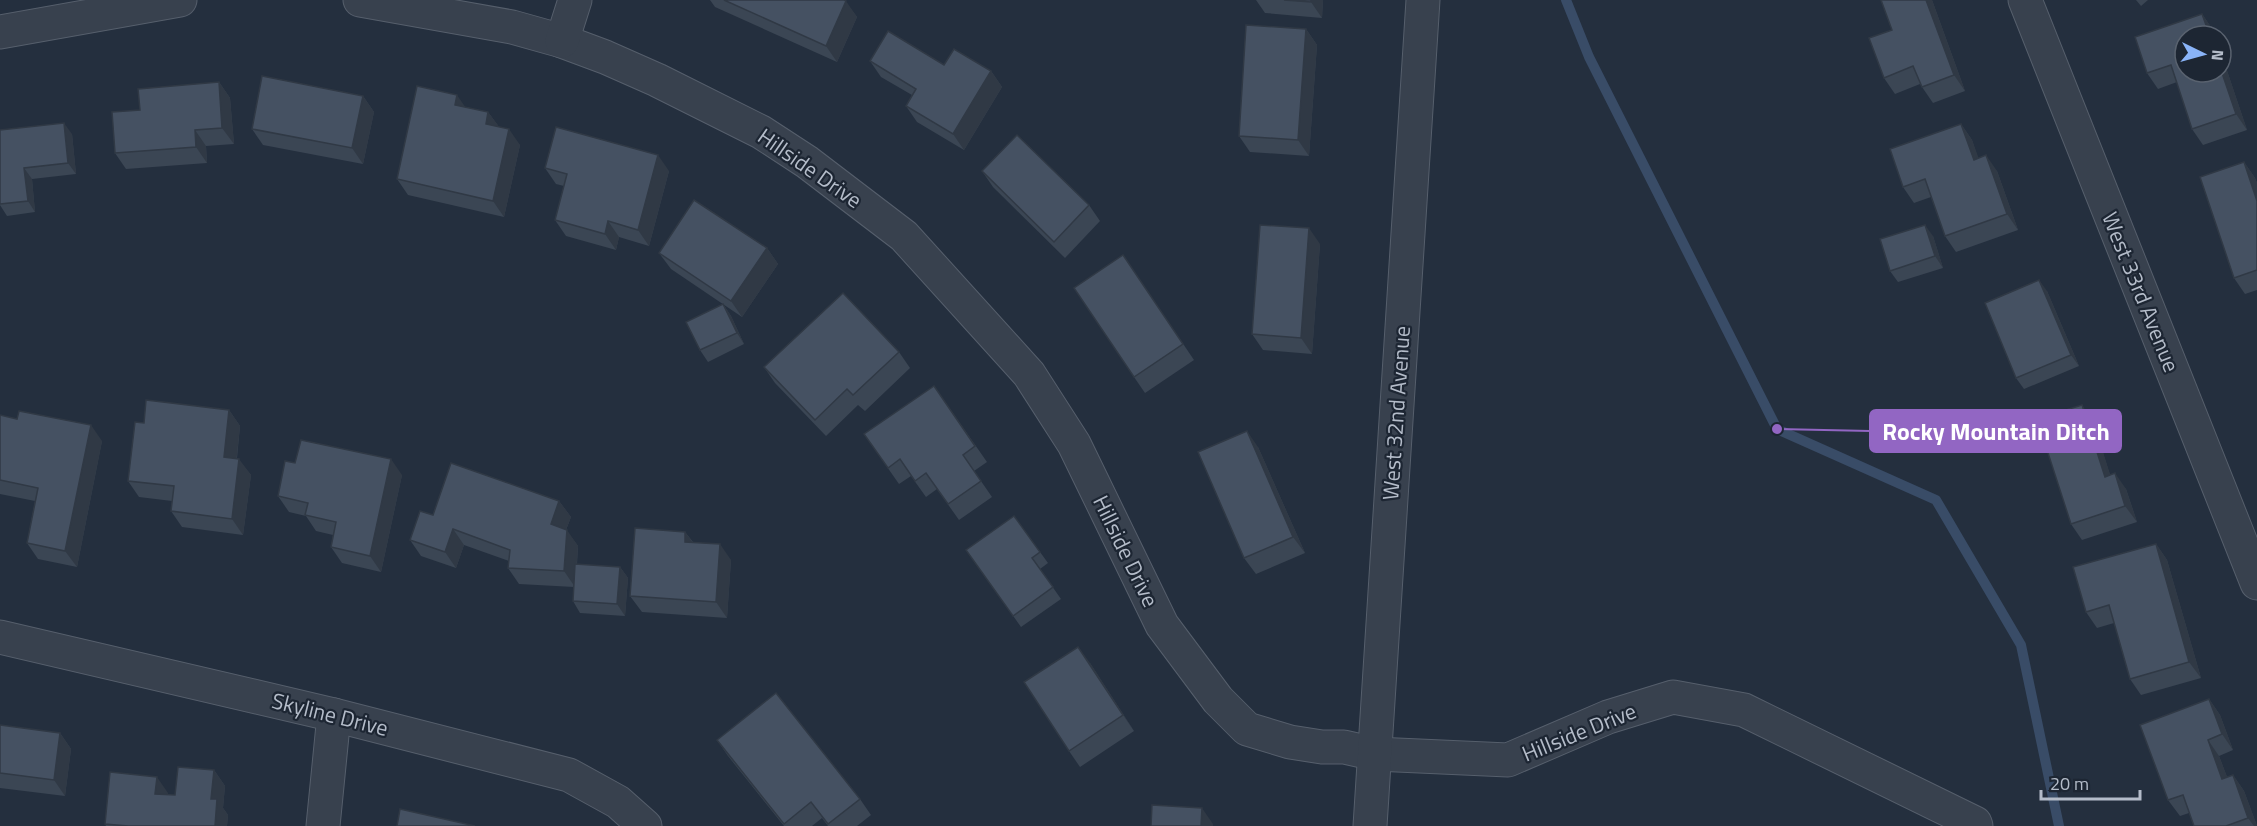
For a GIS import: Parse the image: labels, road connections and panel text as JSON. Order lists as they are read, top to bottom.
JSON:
{
  "streets": {
    "street": [
      "Hillside Drive",
      "West 33rd Avenue",
      "West 32nd Avenue",
      "Skyline Drive"
    ]
  },
  "crossings": [
    ["Hillside Drive", "West 32nd Avenue"]
  ],
  "places": ["Rocky Mountain Ditch"],
  "scale_bar": "20 m",
  "north": "right"
}
